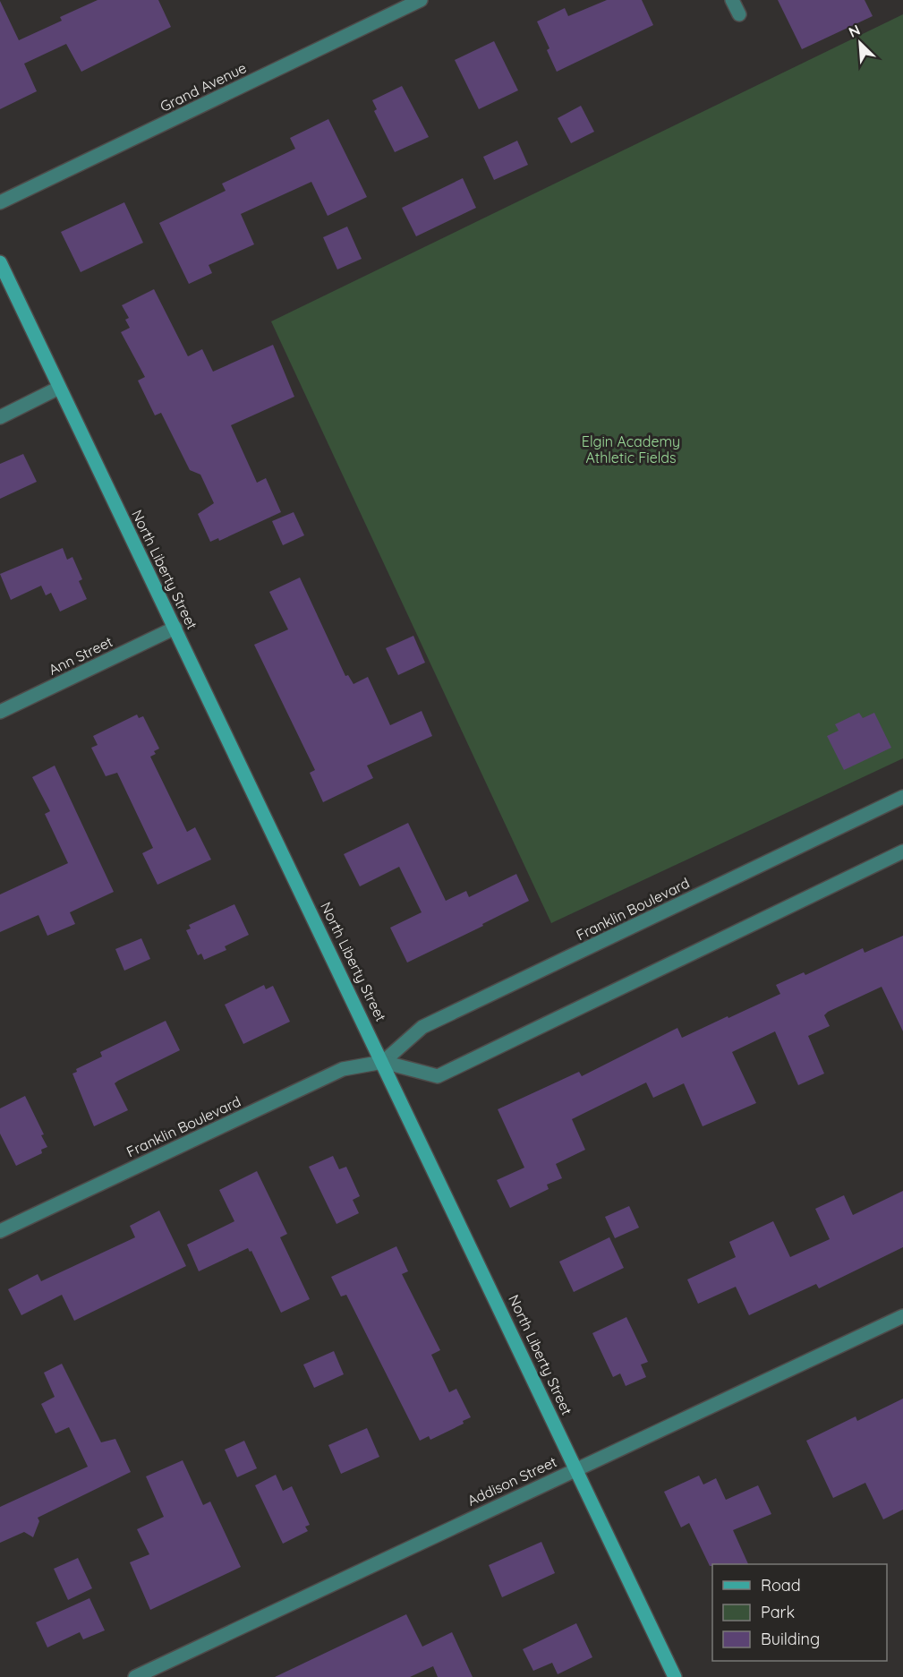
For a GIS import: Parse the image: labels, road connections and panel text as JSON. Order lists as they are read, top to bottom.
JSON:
{
  "streets": {
    "main road": ["North Liberty Street"],
    "street": [
      "Grand Avenue",
      "Ann Street",
      "Franklin Boulevard",
      "Addison Street"
    ]
  },
  "crossings": [
    ["North Liberty Street", "Ann Street"],
    ["North Liberty Street", "Franklin Boulevard"],
    ["North Liberty Street", "Addison Street"]
  ],
  "parks": ["Elgin Academy Athletic Fields"],
  "legend": ["Road", "Park", "Building"],
  "north": "top left"
}
